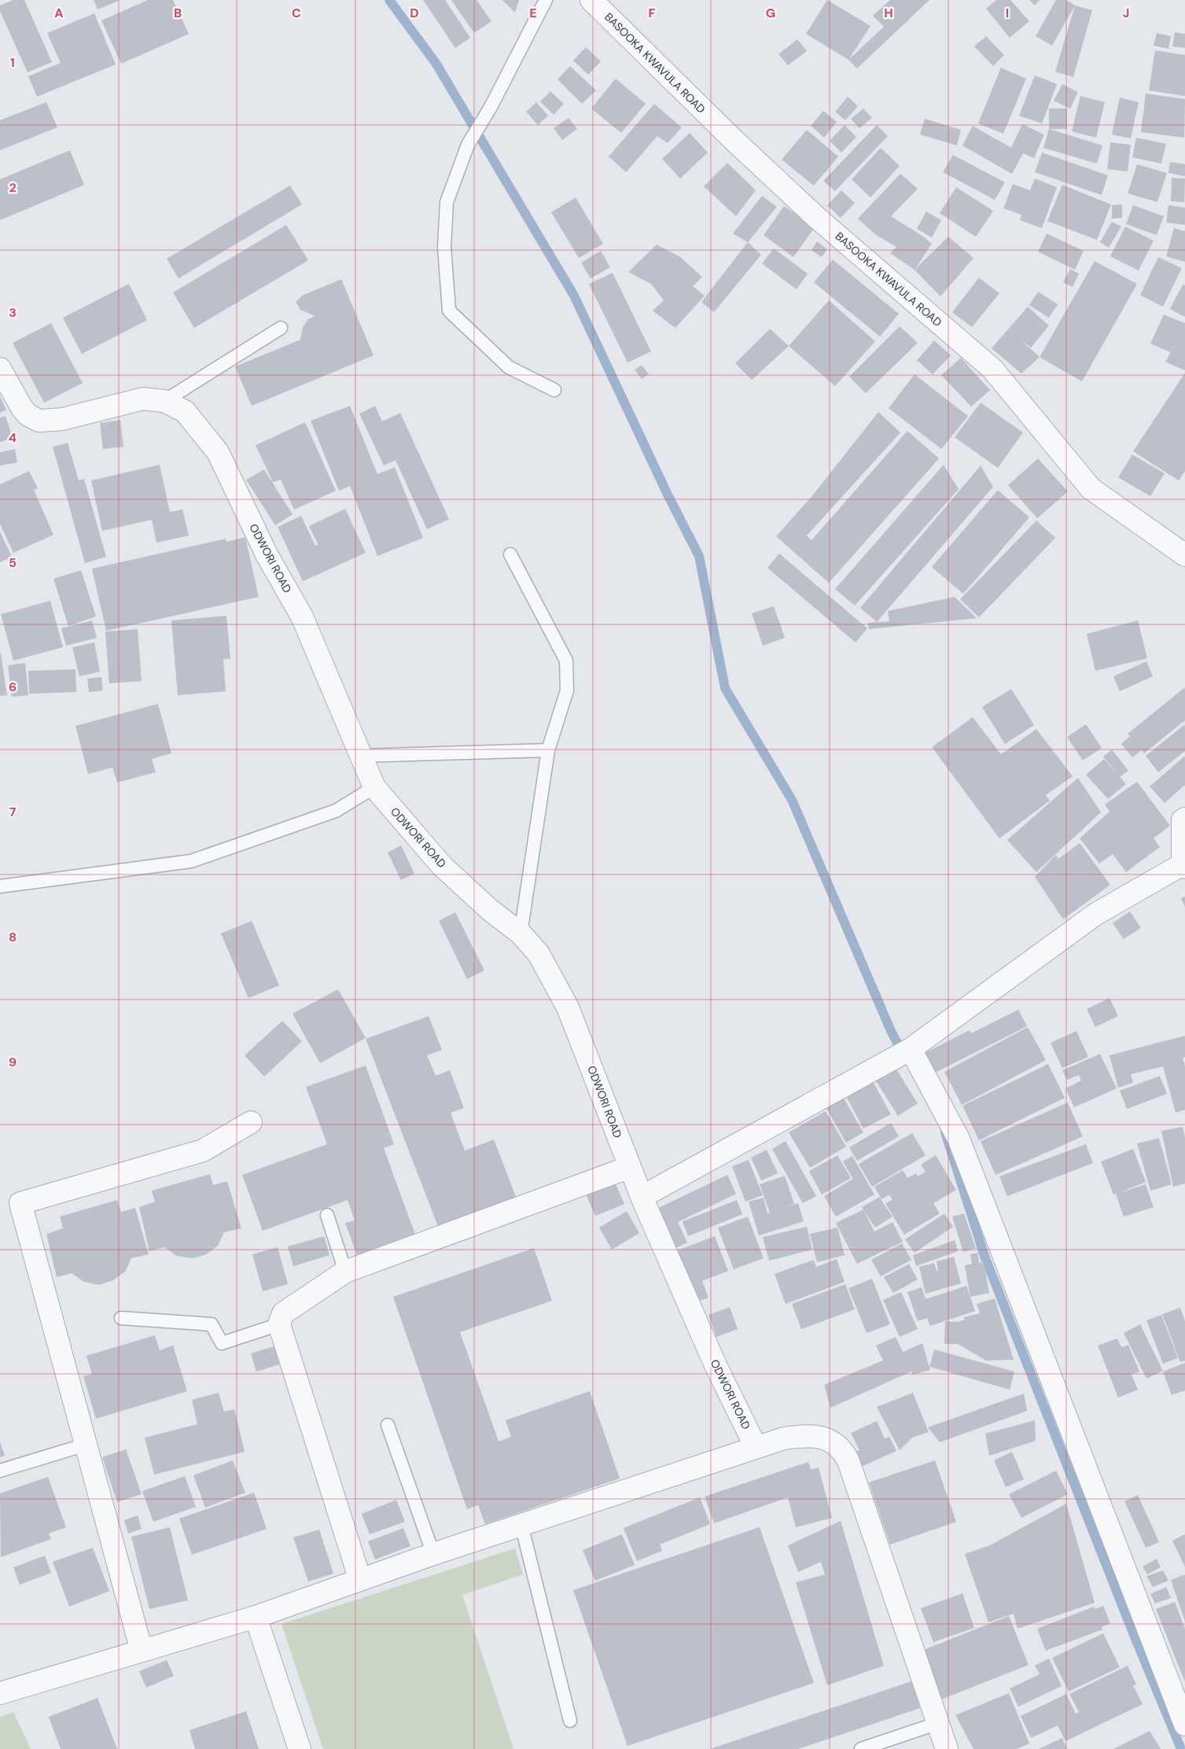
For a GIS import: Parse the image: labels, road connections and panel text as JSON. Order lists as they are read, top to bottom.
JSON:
{
  "streets": {
    "street": ["BASOOKA KWAVULA ROAD", "ODWORI ROAD"]
  },
  "grid": {
    "columns": [
      "A",
      "B",
      "C",
      "D",
      "E",
      "F",
      "G",
      "H",
      "I",
      "J"
    ],
    "rows": [
      "1",
      "2",
      "3",
      "4",
      "5",
      "6",
      "7",
      "8",
      "9"
    ]
  }
}
